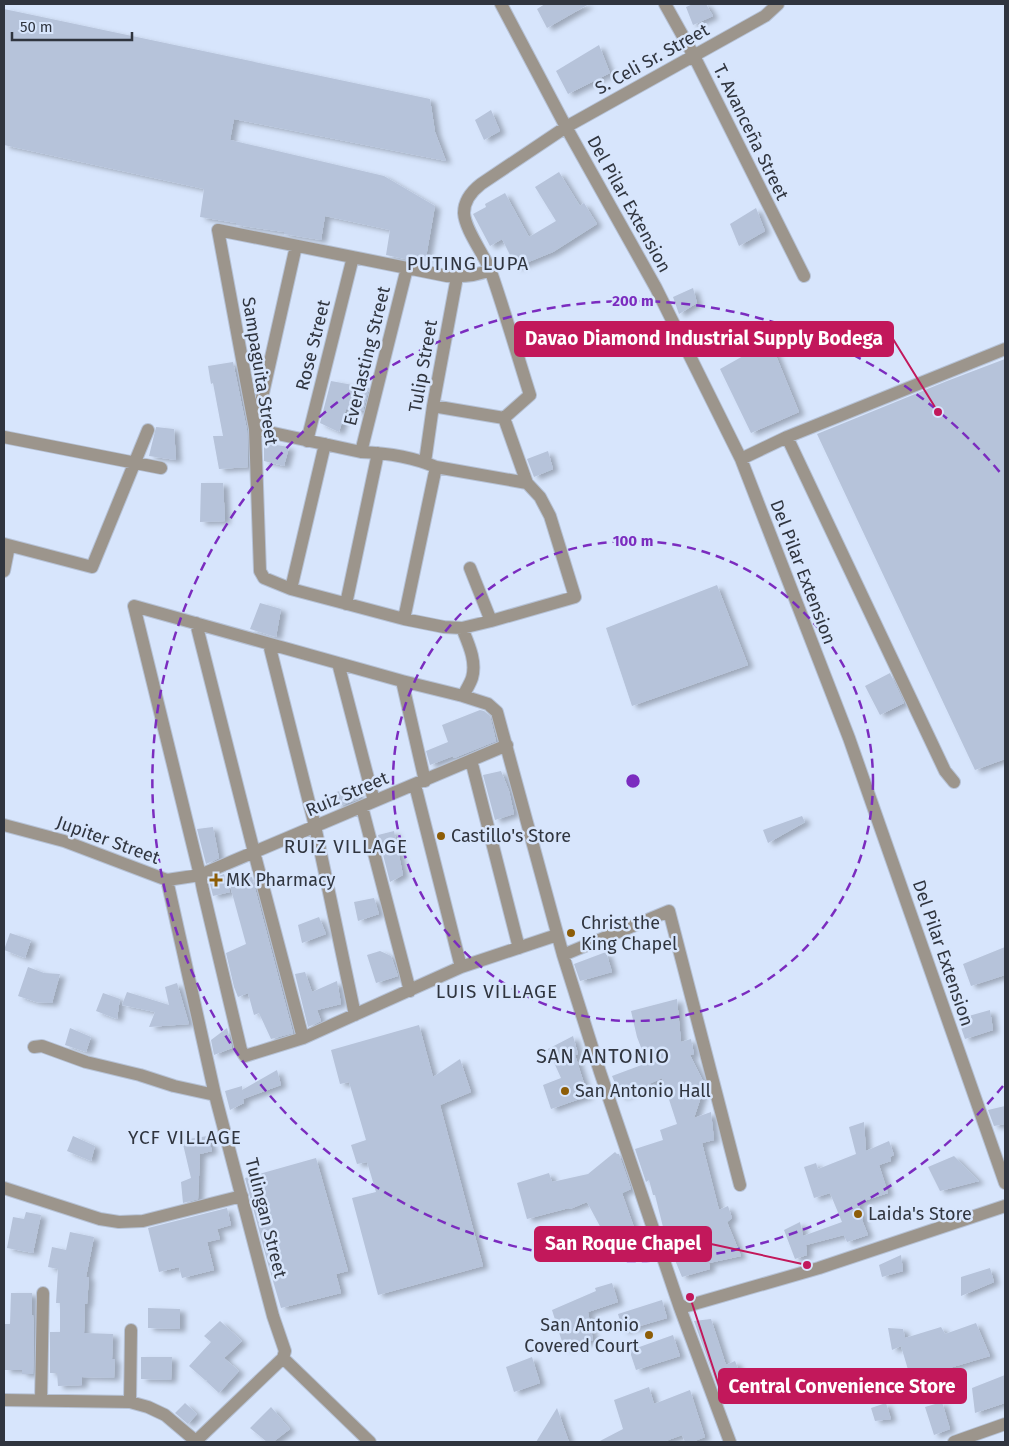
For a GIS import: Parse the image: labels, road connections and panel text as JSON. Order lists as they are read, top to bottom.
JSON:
{
  "streets": {
    "street": [
      "S. Celi Sr. Street",
      "T. Avanceña Street",
      "Del Pilar Extension",
      "Rose Street",
      "Everlasting Street",
      "Tulip Street",
      "Sampaguita Street",
      "Ruiz Street",
      "Jupiter Street",
      "Tulingan Street"
    ]
  },
  "crossings": [
    ["S. Celi Sr. Street", "T. Avanceña Street"],
    ["S. Celi Sr. Street", "Del Pilar Extension"],
    ["Ruiz Street", "Jupiter Street"],
    ["Jupiter Street", "Tulingan Street"]
  ],
  "districts": [
    "PUTING LUPA",
    "RUIZ VILLAGE",
    "LUIS VILLAGE",
    "SAN ANTONIO",
    "YCF VILLAGE"
  ],
  "places": {
    "other": [
      "Davao Diamond Industrial Supply Bodega",
      "Castillo's Store",
      "Christ the King Chapel",
      "San Antonio Hall",
      "Laida's Store",
      "San Roque Chapel",
      "Central Convenience Store",
      "San Antonio Covered Court"
    ],
    "health": ["MK Pharmacy"]
  },
  "scale_bar": "50 m",
  "rings": ["200 m", "100 m"]
}
